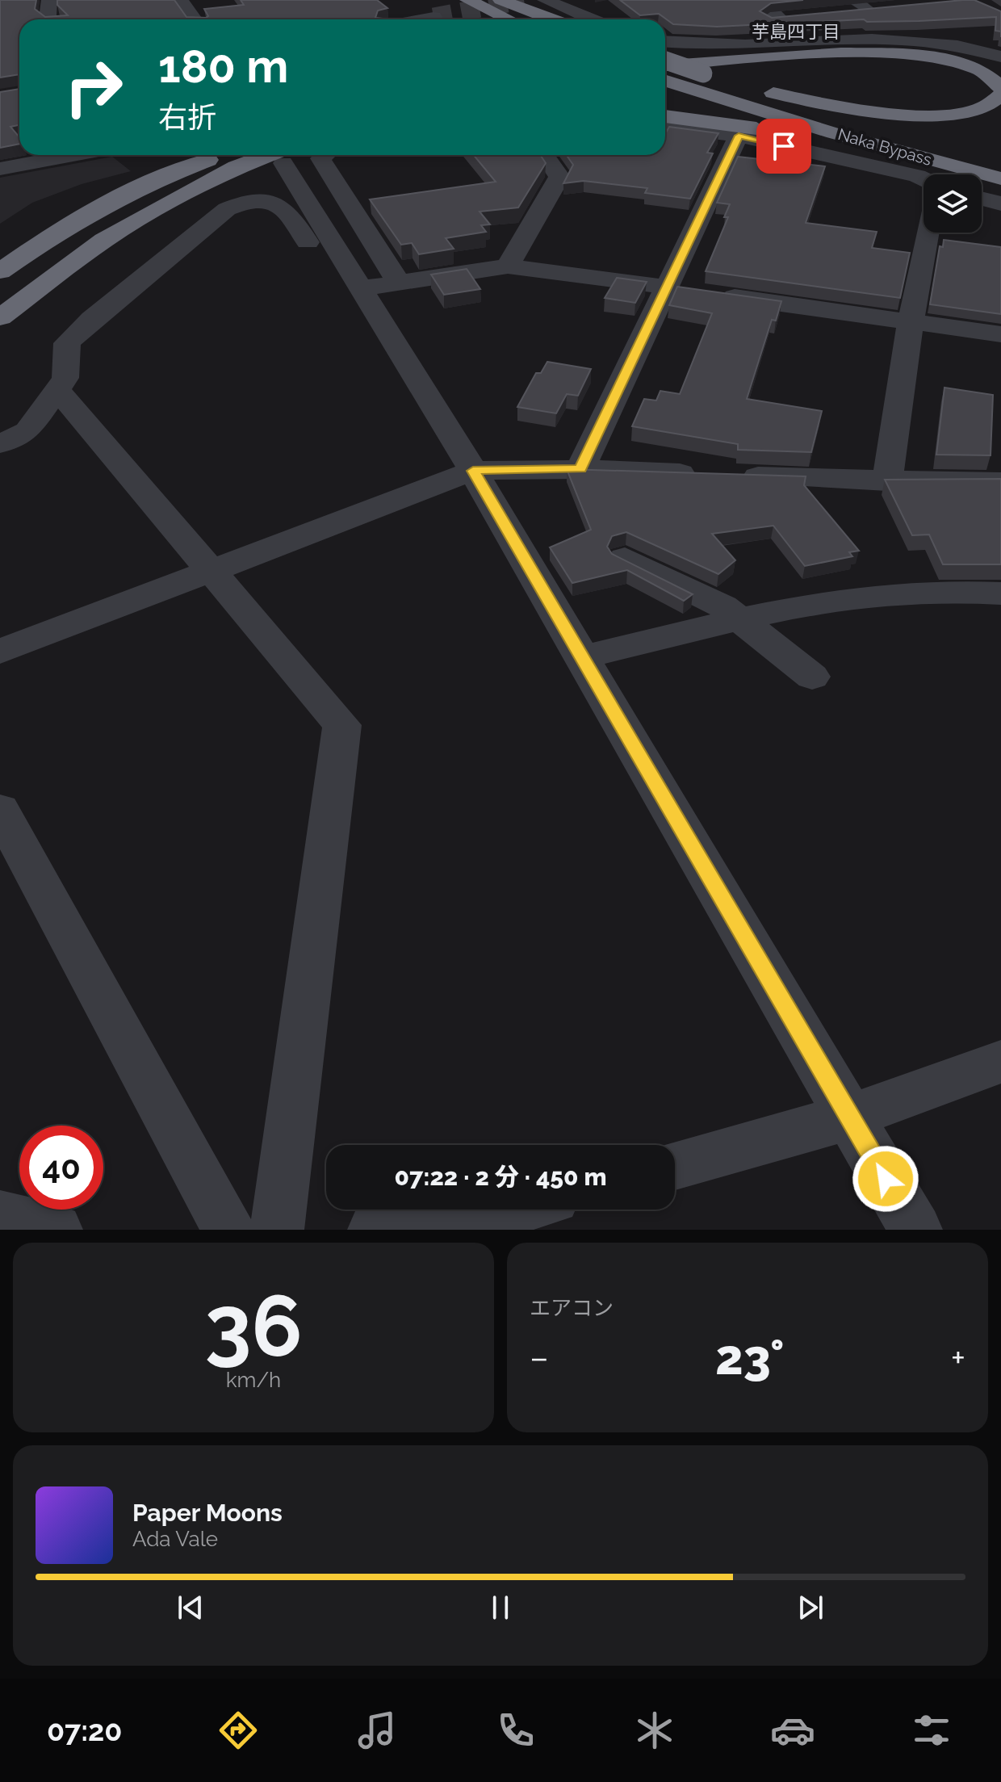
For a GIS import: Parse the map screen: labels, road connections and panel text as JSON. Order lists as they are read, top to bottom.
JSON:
{
  "streets": {
    "highway": ["Naka Bypass"]
  },
  "districts": ["芋島四丁目"],
  "page": {
    "turn": ["180 m", "右折"],
    "limit": "40",
    "trip": "07:22 · 2 分 · 450 m",
    "tile": [
      ["36", "km/h"],
      "エアコン"
    ],
    "heat": ["−", "23°", "+"],
    "song": ["Paper Moons", "Ada Vale"],
    "tabs": "07:20"
  }
}
